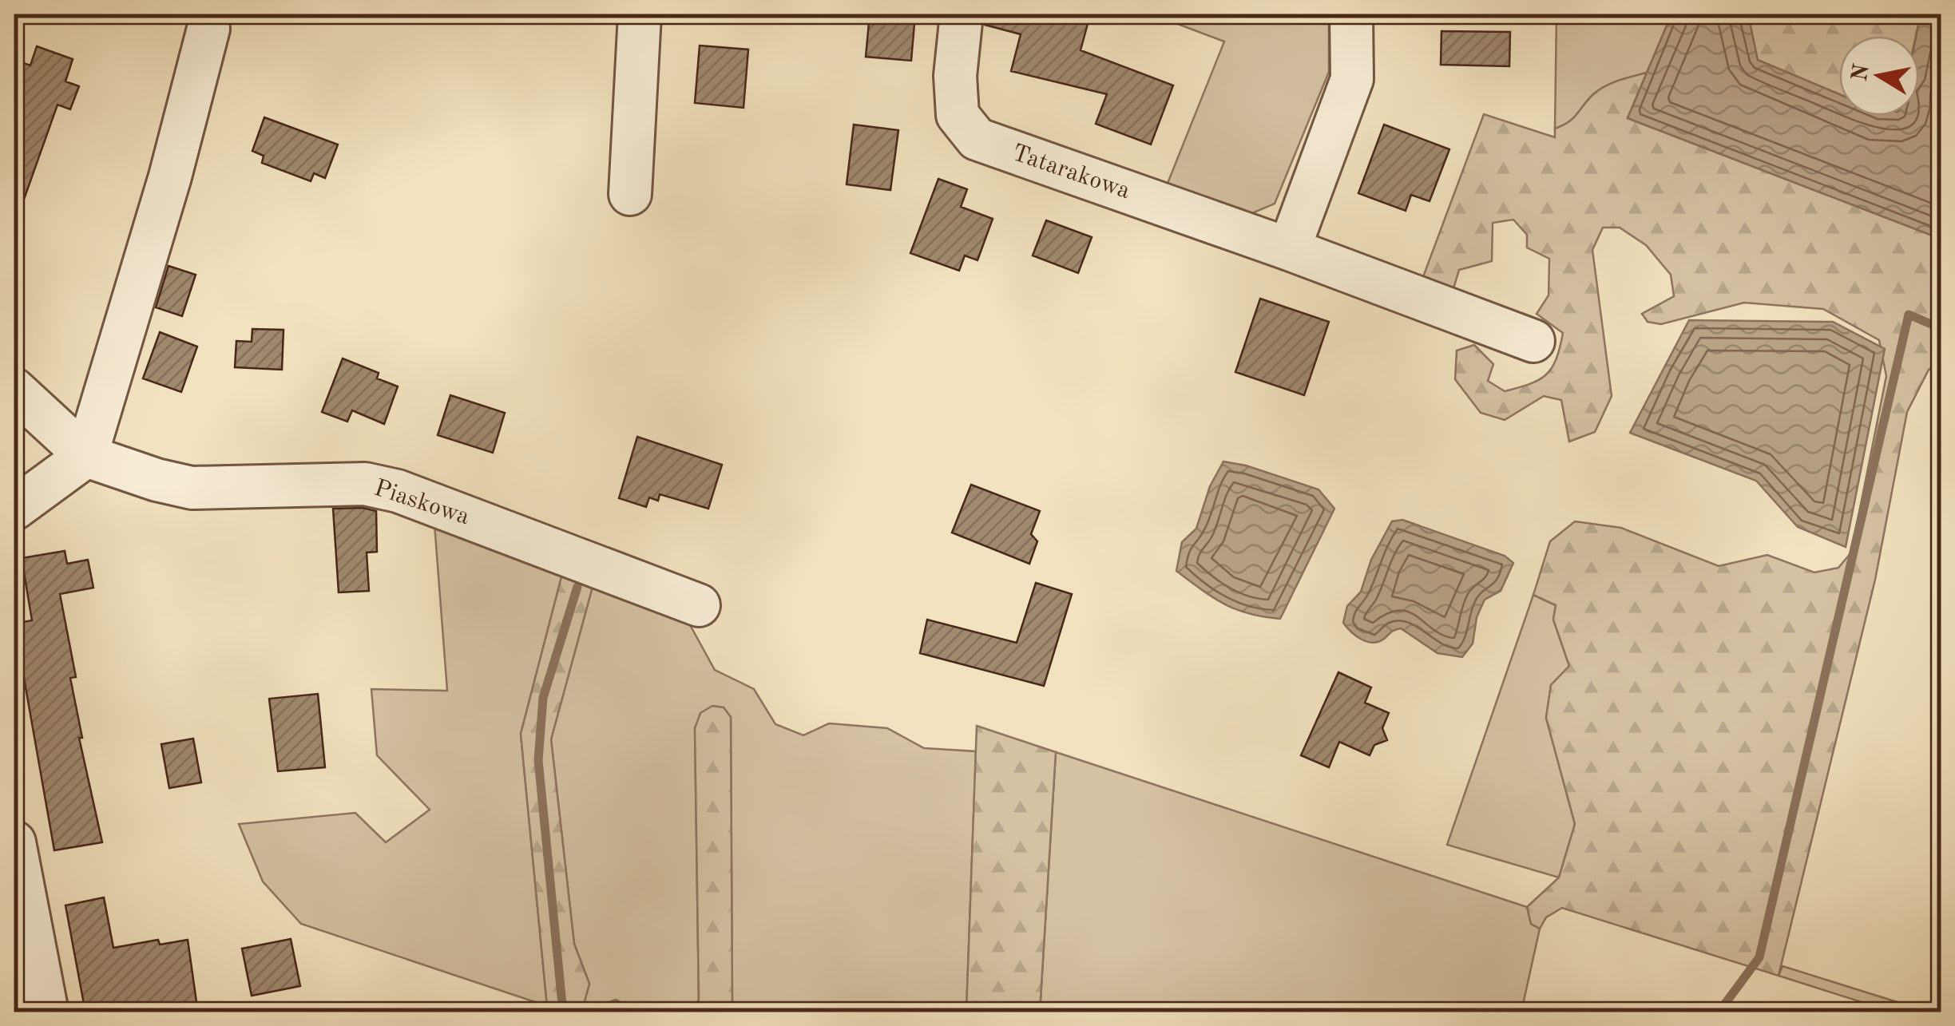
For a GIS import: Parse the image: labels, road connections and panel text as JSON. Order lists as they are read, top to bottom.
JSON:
{
  "streets": {
    "street": ["Tatarakowa", "Piaskowa"]
  },
  "north": "left"
}
